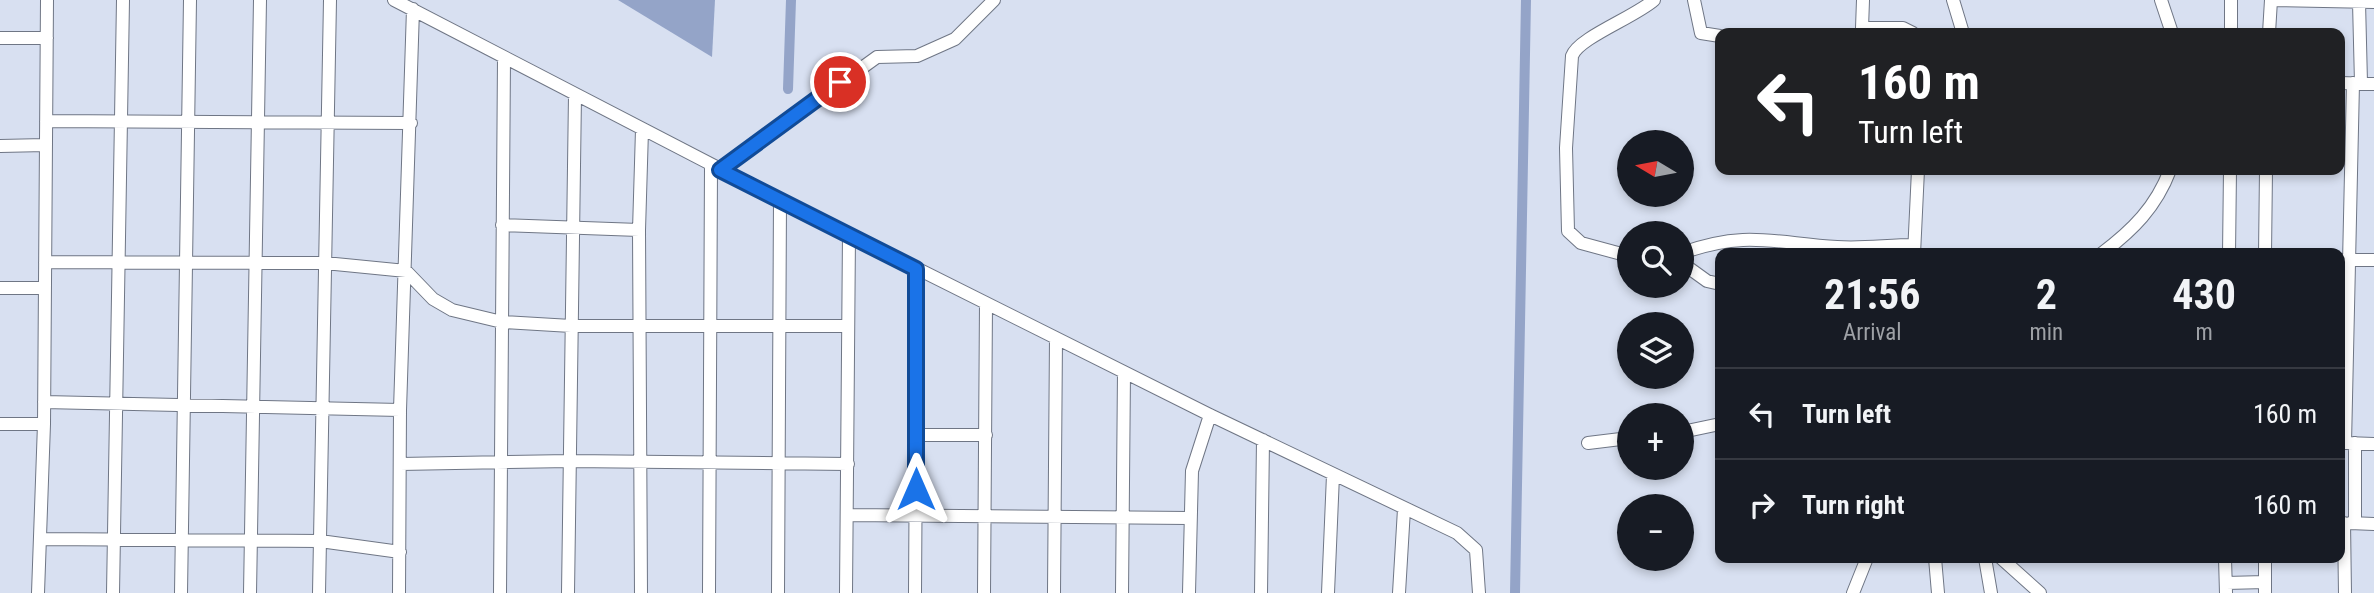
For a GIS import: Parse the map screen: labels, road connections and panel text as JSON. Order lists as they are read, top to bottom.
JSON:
{
  "north": "left",
  "page": {
    "turn": ["160 m", "Turn left"],
    "map_buttons": ["+", "−"],
    "eta": [
      "21:56",
      "Arrival",
      "2",
      "min",
      "430",
      "m"
    ],
    "list": [
      {
        "name": "Turn left",
        "value": "160 m"
      },
      {
        "name": "Turn right",
        "value": "160 m"
      }
    ]
  }
}
